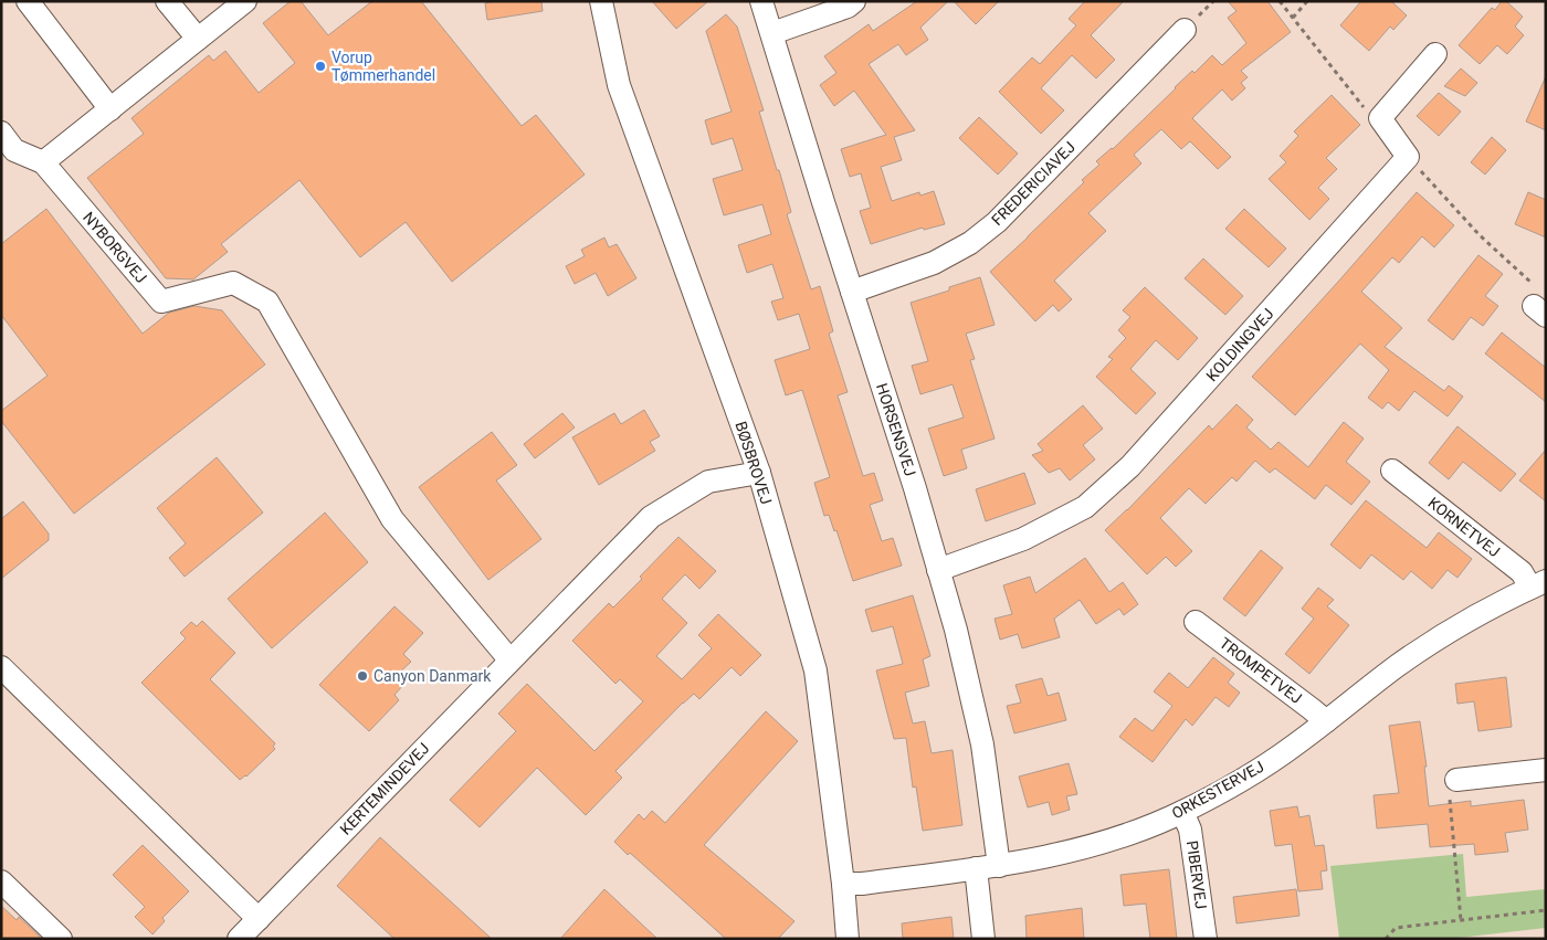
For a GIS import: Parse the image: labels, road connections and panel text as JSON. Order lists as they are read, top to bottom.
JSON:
{
  "streets": {
    "street": [
      "FREDERICIAVEJ",
      "NYBORGVEJ",
      "KOLDINGVEJ",
      "HORSENSVEJ",
      "BØSBROVEJ",
      "KORNETVEJ",
      "TROMPETVEJ",
      "KERTEMINDEVEJ",
      "ORKESTERVEJ",
      "PIBERVEJ"
    ]
  },
  "crossings": [
    ["FREDERICIAVEJ", "HORSENSVEJ"],
    ["NYBORGVEJ", "KERTEMINDEVEJ"],
    ["KOLDINGVEJ", "HORSENSVEJ"],
    ["HORSENSVEJ", "ORKESTERVEJ"],
    ["BØSBROVEJ", "KERTEMINDEVEJ"],
    ["BØSBROVEJ", "ORKESTERVEJ"],
    ["KORNETVEJ", "ORKESTERVEJ"],
    ["TROMPETVEJ", "ORKESTERVEJ"],
    ["ORKESTERVEJ", "PIBERVEJ"]
  ],
  "places": ["Vorup Tømmerhandel", "Canyon Danmark"]
}
